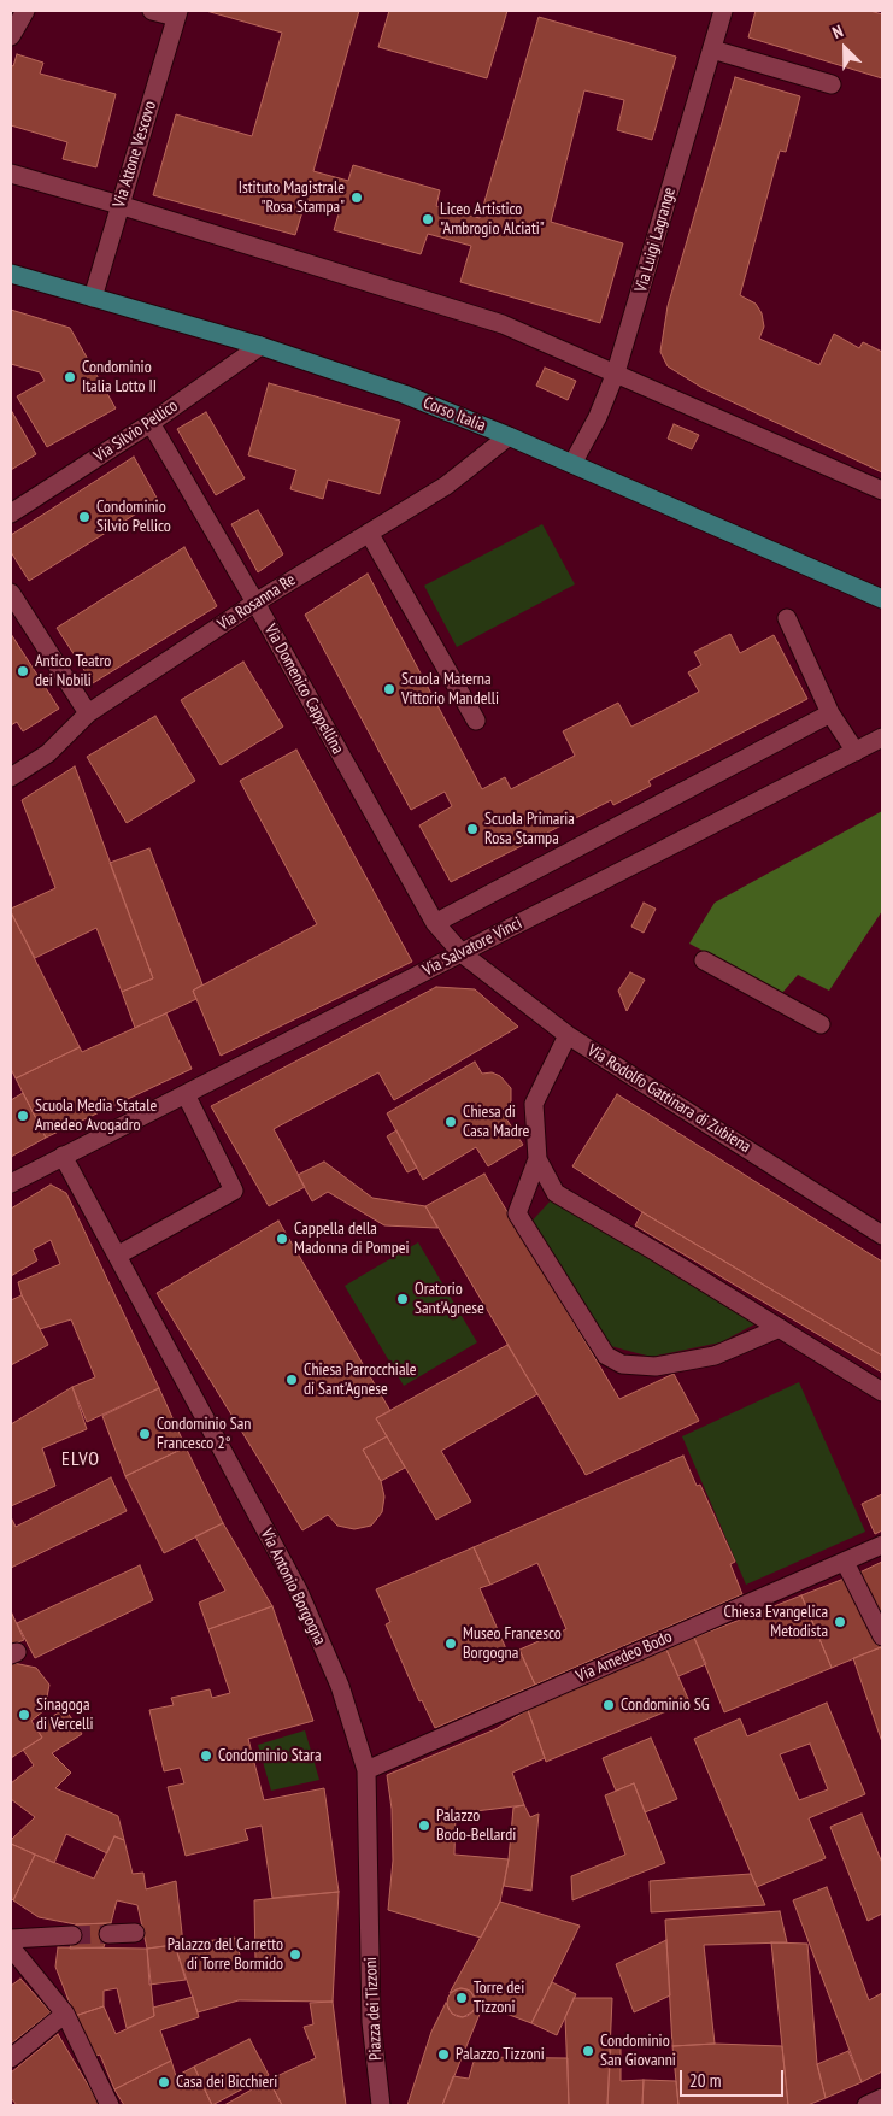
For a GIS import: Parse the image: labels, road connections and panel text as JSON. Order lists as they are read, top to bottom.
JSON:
{
  "streets": {
    "main road": ["Corso Italia"],
    "street": [
      "Via Attone Vescovo",
      "Via Luigi Lagrange",
      "Via Silvio Pellico",
      "Via Rosanna Re",
      "Via Domenico Cappellina",
      "Via Salvatore Vinci",
      "Via Rodolfo Gattinara di Zubiena",
      "Via Antonio Borgogna",
      "Via Amedeo Bodo",
      "Piazza dei Tizzoni"
    ]
  },
  "crossings": [
    ["Via Attone Vescovo", "Corso Italia"],
    ["Via Luigi Lagrange", "Corso Italia"],
    ["Corso Italia", "Via Silvio Pellico"],
    ["Corso Italia", "Via Rosanna Re"],
    ["Via Silvio Pellico", "Via Domenico Cappellina"],
    ["Via Rosanna Re", "Via Domenico Cappellina"],
    ["Via Domenico Cappellina", "Via Salvatore Vinci"],
    ["Via Domenico Cappellina", "Via Rodolfo Gattinara di Zubiena"],
    ["Via Salvatore Vinci", "Via Rodolfo Gattinara di Zubiena"],
    ["Via Salvatore Vinci", "Via Antonio Borgogna"],
    ["Via Antonio Borgogna", "Via Amedeo Bodo"],
    ["Via Antonio Borgogna", "Piazza dei Tizzoni"]
  ],
  "districts": ["ELVO"],
  "places": [
    "Istituto Magistrale \"Rosa Stampa\"",
    "Liceo Artistico \"Ambrogio Alciati\"",
    "Condominio Italia Lotto II",
    "Condominio Silvio Pellico",
    "Antico Teatro dei Nobili",
    "Scuola Materna Vittorio Mandelli",
    "Scuola Primaria Rosa Stampa",
    "Scuola Media Statale Amedeo Avogadro",
    "Chiesa di Casa Madre",
    "Cappella della Madonna di Pompei",
    "Oratorio Sant'Agnese",
    "Chiesa Parrocchiale di Sant'Agnese",
    "Condominio San Francesco 2°",
    "Chiesa Evangelica Metodista",
    "Museo Francesco Borgogna",
    "Condominio SG",
    "Sinagoga di Vercelli",
    "Condominio Stara",
    "Palazzo Bodo-Bellardi",
    "Palazzo del Carretto di Torre Bormido",
    "Torre dei Tizzoni",
    "Condominio San Giovanni",
    "Palazzo Tizzoni",
    "Casa dei Bicchieri"
  ],
  "scale_bar": "20 m",
  "north": "top left"
}
